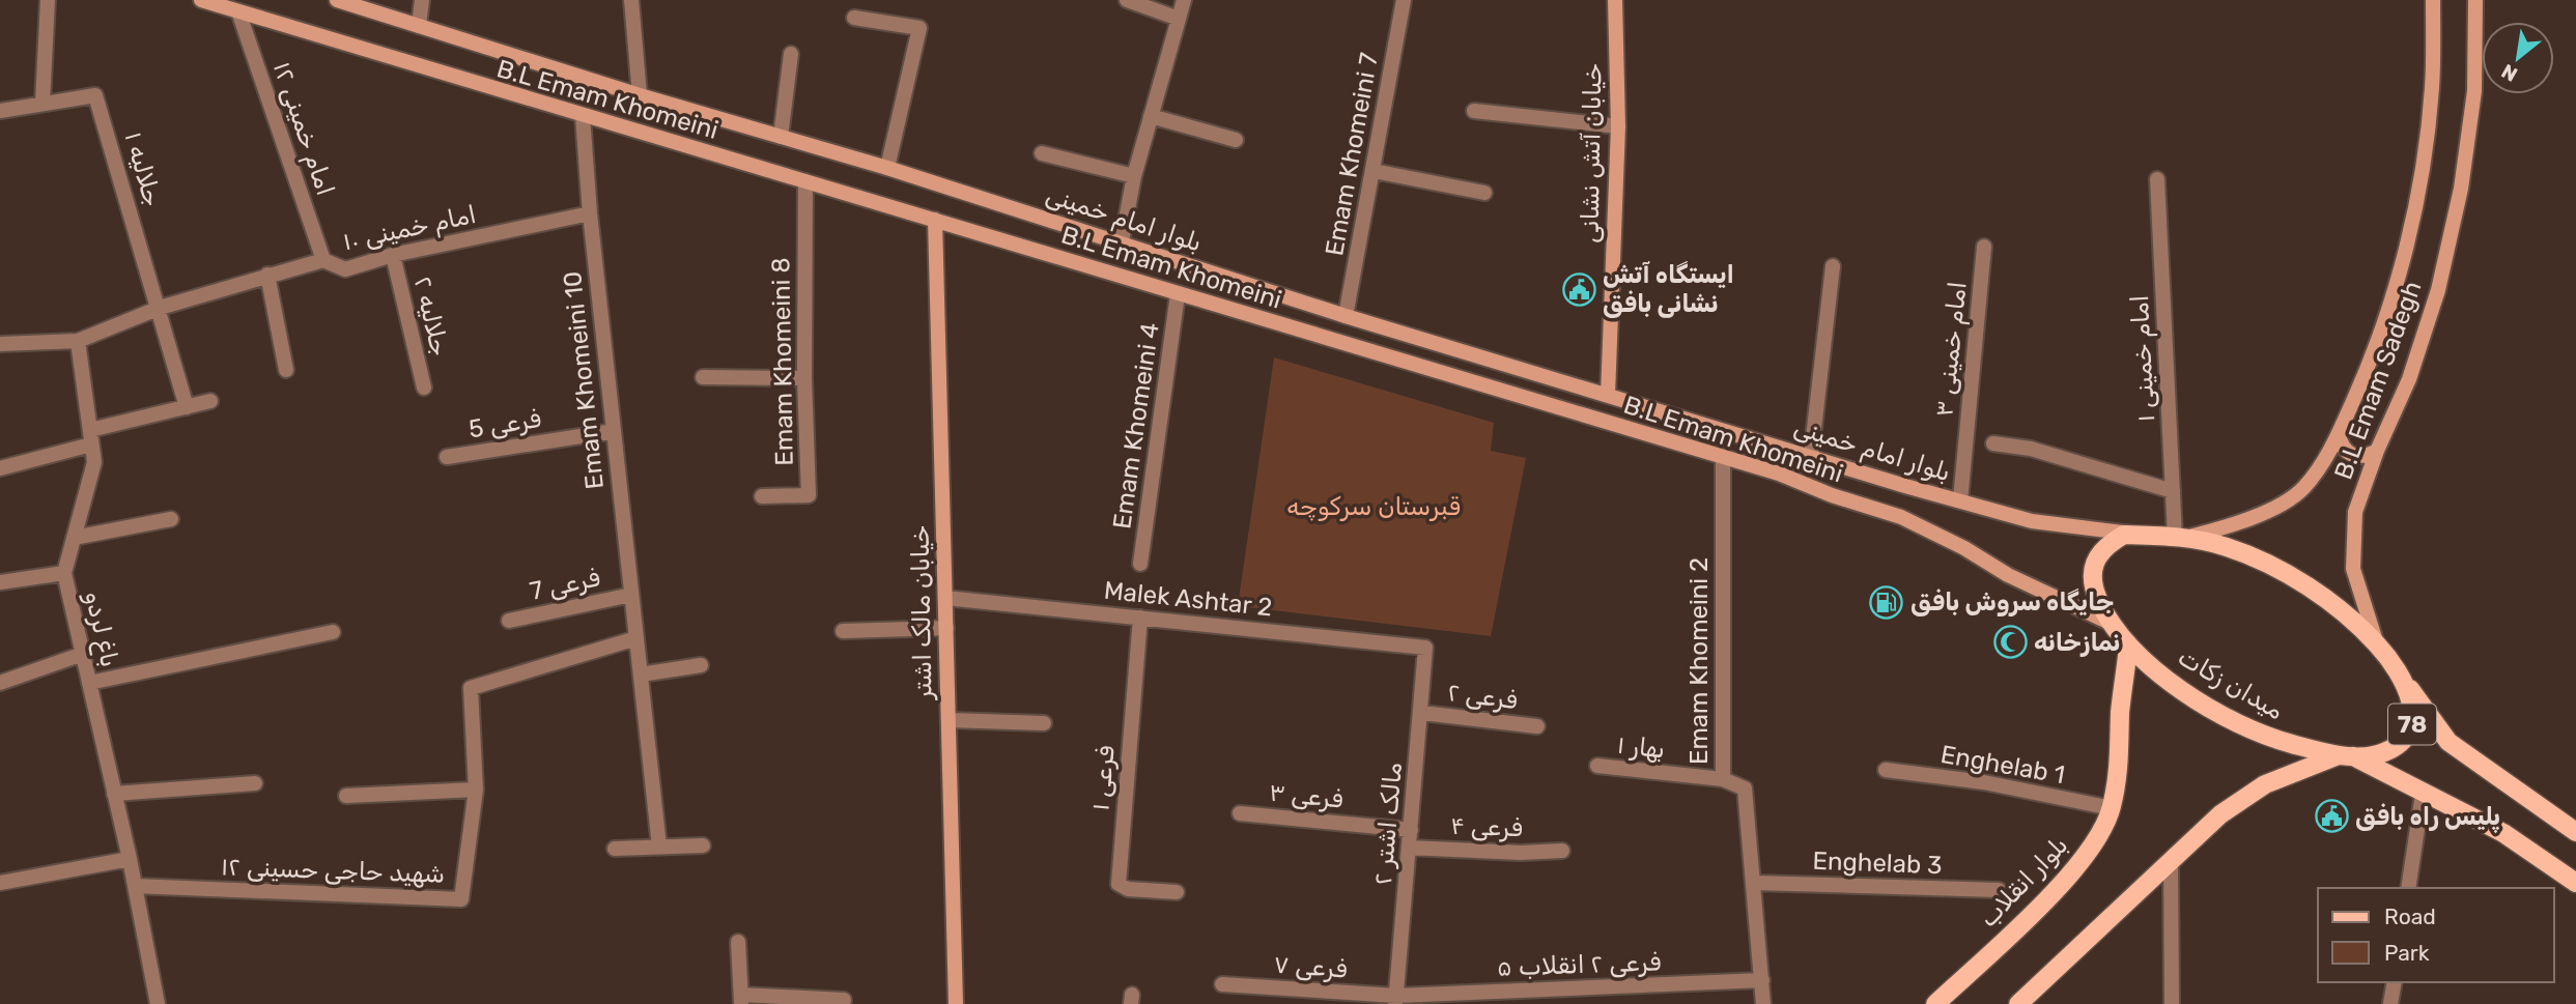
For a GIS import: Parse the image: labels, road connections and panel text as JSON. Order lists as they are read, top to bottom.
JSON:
{
  "streets": {
    "main road": [
      "B.L Emam Khomeini",
      "خیابان آتش نشانی",
      "بلوار امام خمینی",
      "B.L Emam Sadegh",
      "خیابان مالک اشتر",
      "میدان زکات",
      "78",
      "بلوار انقلاب"
    ],
    "street": [
      "امام خمینی ۱۲",
      "Emam Khomeini 7",
      "جلالیه ۱",
      "امام خمینی ۱۰",
      "جلالیه ۲",
      "امام خمینی ۳",
      "امام خمینی ۱",
      "Emam Khomeini 8",
      "Emam Khomeini 10",
      "فرعی 5",
      "Emam Khomeini 4",
      "فرعی 7",
      "Malek Ashtar 2",
      "باغ لردو",
      "Emam Khomeini 2",
      "فرعی ۲",
      "بهار ۱",
      "Enghelab 1",
      "فرعی ۱",
      "فرعی ۳",
      "مالک اشتر ۲",
      "فرعی ۴",
      "Enghelab 3",
      "شهید حاجی حسینی ۱۲",
      "فرعی ۲ انقلاب ۵",
      "فرعی ۷"
    ]
  },
  "crossings": [
    ["B.L Emam Khomeini", "امام خمینی ۱۲"],
    ["B.L Emam Khomeini", "Emam Khomeini 8"],
    ["B.L Emam Khomeini", "Emam Khomeini 10"],
    ["B.L Emam Khomeini", "Emam Khomeini 4"],
    ["B.L Emam Khomeini", "خیابان مالک اشتر"],
    ["B.L Emam Khomeini", "Emam Khomeini 2"],
    ["B.L Emam Khomeini", "میدان زکات"],
    ["امام خمینی ۱۲", "امام خمینی ۱۰"],
    ["خیابان آتش نشانی", "بلوار امام خمینی"],
    ["Emam Khomeini 7", "بلوار امام خمینی"],
    ["جلالیه ۱", "امام خمینی ۱۰"],
    ["بلوار امام خمینی", "امام خمینی ۳"],
    ["بلوار امام خمینی", "میدان زکات"],
    ["امام خمینی ۱۰", "جلالیه ۲"],
    ["امام خمینی ۱۰", "Emam Khomeini 10"],
    ["امام خمینی ۱۰", "باغ لردو"],
    ["امام خمینی ۱", "میدان زکات"],
    ["Emam Khomeini 10", "فرعی 5"],
    ["Emam Khomeini 10", "فرعی 7"],
    ["B.L Emam Sadegh", "میدان زکات"],
    ["Malek Ashtar 2", "خیابان مالک اشتر"],
    ["Malek Ashtar 2", "فرعی ۲"],
    ["Malek Ashtar 2", "فرعی ۱"],
    ["Malek Ashtar 2", "مالک اشتر ۲"],
    ["باغ لردو", "شهید حاجی حسینی ۱۲"],
    ["Emam Khomeini 2", "بهار ۱"],
    ["Emam Khomeini 2", "Enghelab 3"],
    ["Emam Khomeini 2", "فرعی ۲ انقلاب ۵"],
    ["میدان زکات", "78"],
    ["میدان زکات", "بلوار انقلاب"],
    ["فرعی ۲", "مالک اشتر ۲"],
    ["Enghelab 1", "بلوار انقلاب"],
    ["فرعی ۳", "مالک اشتر ۲"],
    ["مالک اشتر ۲", "فرعی ۴"],
    ["مالک اشتر ۲", "فرعی ۲ انقلاب ۵"],
    ["مالک اشتر ۲", "فرعی ۷"],
    ["فرعی ۲ انقلاب ۵", "فرعی ۷"]
  ],
  "parks": ["قبرستان سرکوچه"],
  "places": {
    "public building": ["ایستگاه آتش نشانی بافق", "پلیس راه بافق"],
    "fuel station": ["جایگاه سروش بافق"],
    "mosque": ["نمازخانه"]
  },
  "legend": ["Road", "Park"],
  "north": "bottom left"
}
